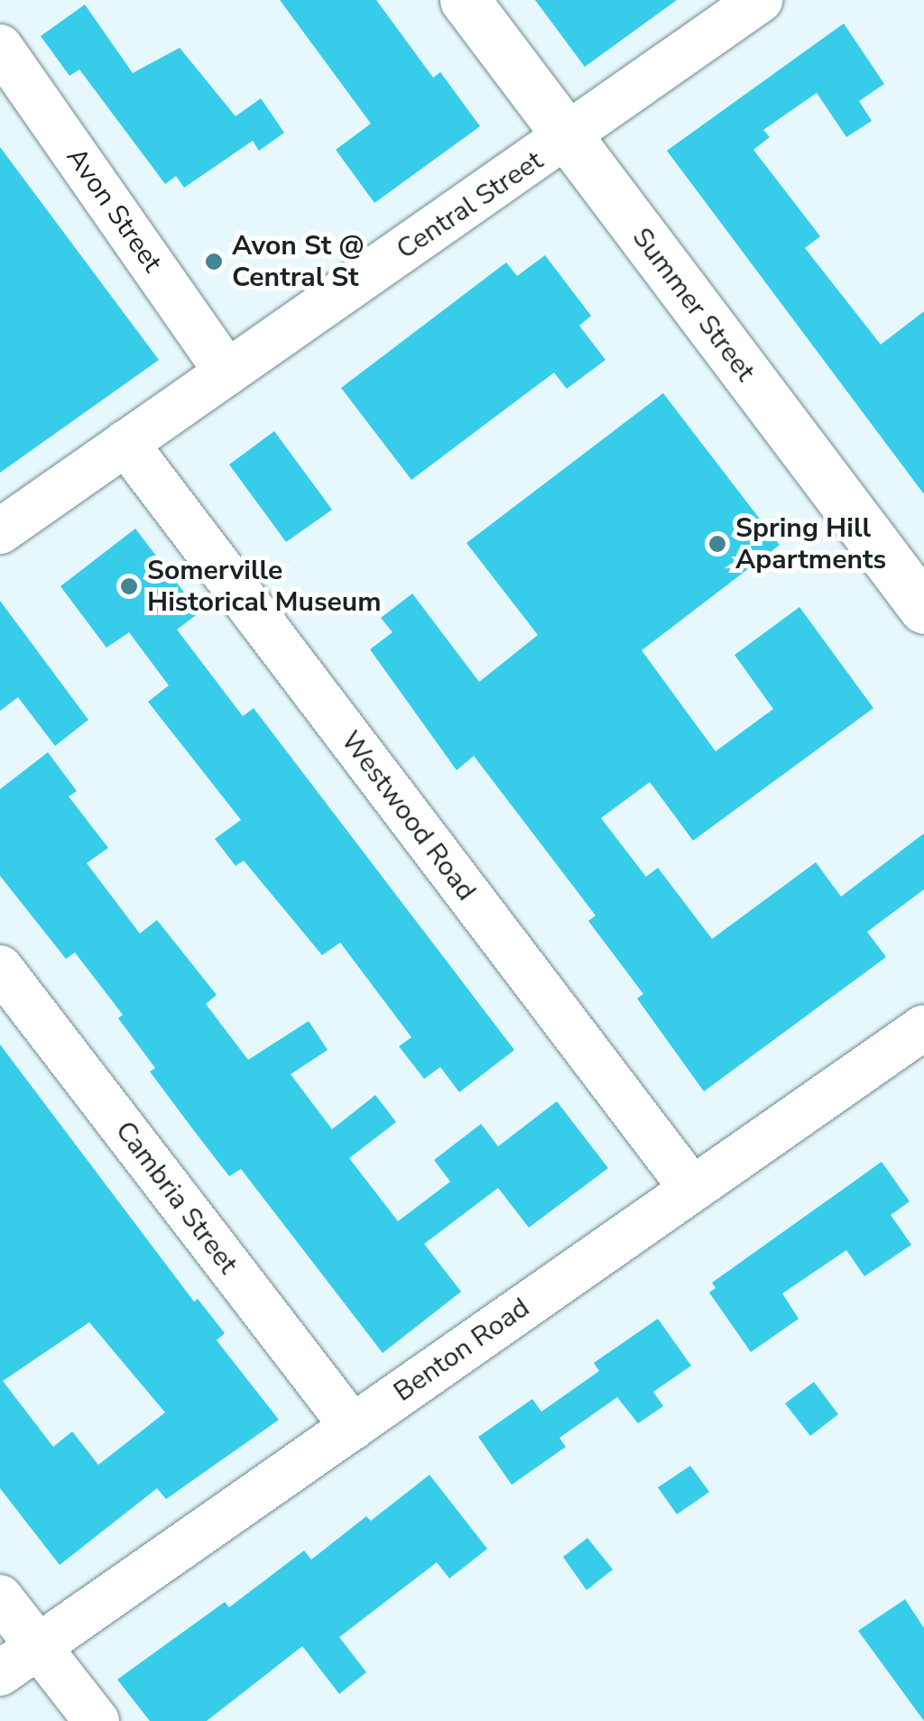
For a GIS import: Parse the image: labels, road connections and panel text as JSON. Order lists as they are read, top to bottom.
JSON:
{
  "streets": {
    "main road": ["Summer Street"],
    "street": [
      "Central Street",
      "Avon Street",
      "Westwood Road",
      "Cambria Street",
      "Benton Road"
    ]
  },
  "crossings": [
    ["Central Street", "Avon Street"],
    ["Central Street", "Summer Street"],
    ["Central Street", "Westwood Road"],
    ["Westwood Road", "Benton Road"],
    ["Cambria Street", "Benton Road"]
  ],
  "places": ["Avon St @ Central St", "Spring Hill Apartments", "Somerville Historical Museum"]
}
